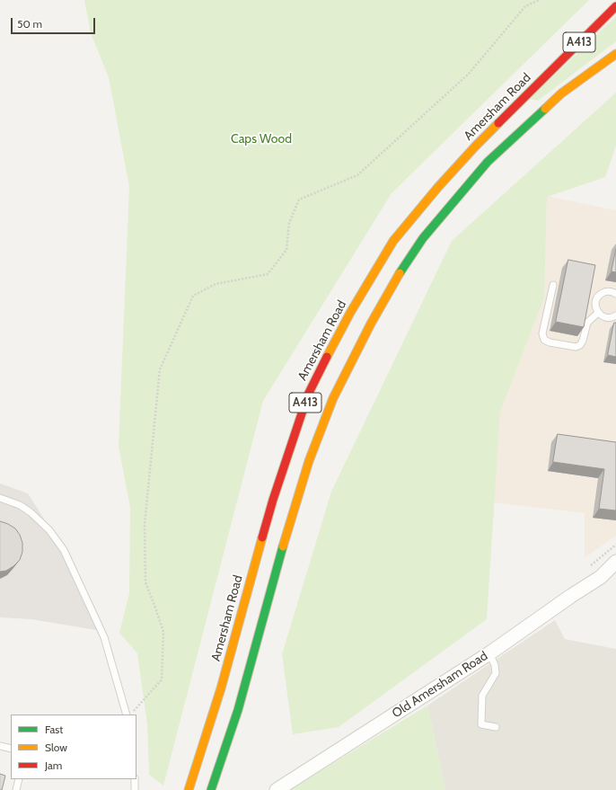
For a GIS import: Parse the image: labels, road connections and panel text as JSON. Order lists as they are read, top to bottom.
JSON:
{
  "streets": {
    "highway": ["A413", "Amersham Road"],
    "street": ["Old Amersham Road"]
  },
  "parks": ["Caps Wood"],
  "legend": ["Fast", "Slow", "Jam"],
  "scale_bar": "50 m"
}
